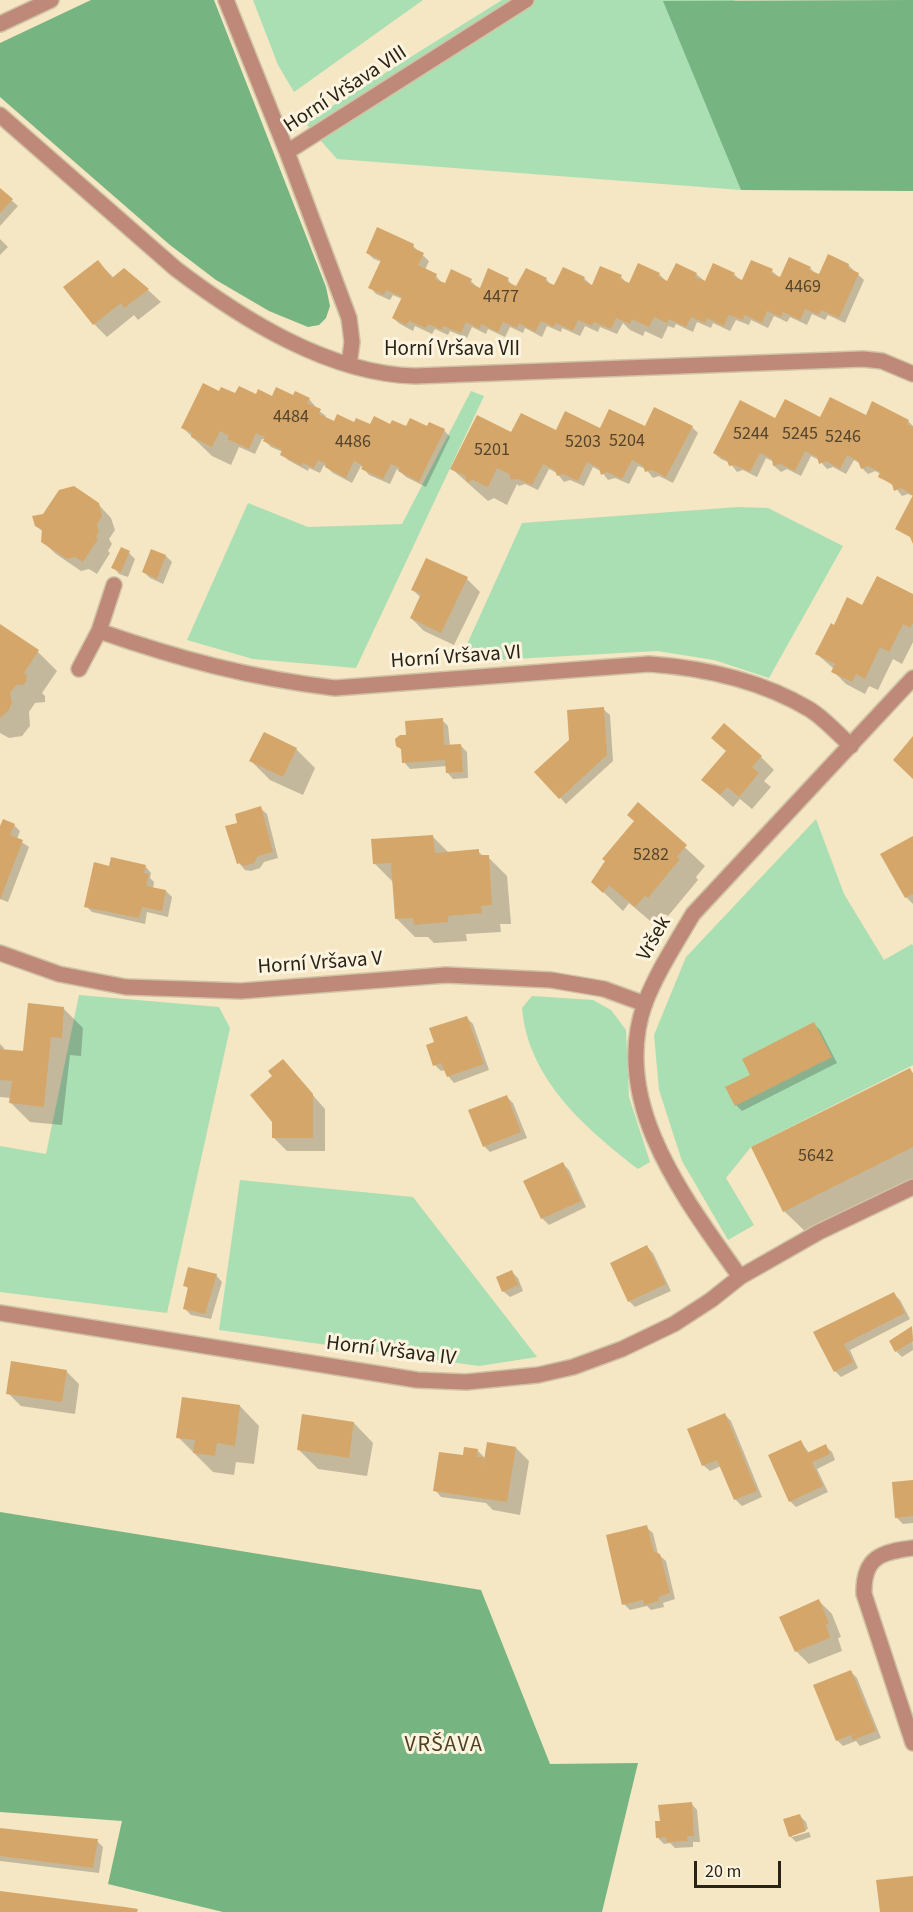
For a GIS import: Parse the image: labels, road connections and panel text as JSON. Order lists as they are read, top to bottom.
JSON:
{
  "streets": {
    "street": [
      "Horní Vršava VIII",
      "Horní Vršava VII",
      "Horní Vršava VI",
      "Vršek",
      "Horní Vršava V",
      "Horní Vršava IV"
    ]
  },
  "crossings": [
    ["Horní Vršava VIII", "Horní Vršava VII"],
    ["Horní Vršava VI", "Vršek"],
    ["Vršek", "Horní Vršava V"],
    ["Vršek", "Horní Vršava IV"]
  ],
  "districts": ["VRŠAVA"],
  "house_numbers": [
    "4469",
    "4477",
    "4484",
    "5244",
    "5245",
    "5246",
    "5204",
    "4486",
    "5203",
    "5201",
    "5282",
    "5642"
  ],
  "scale_bar": "20 m"
}
